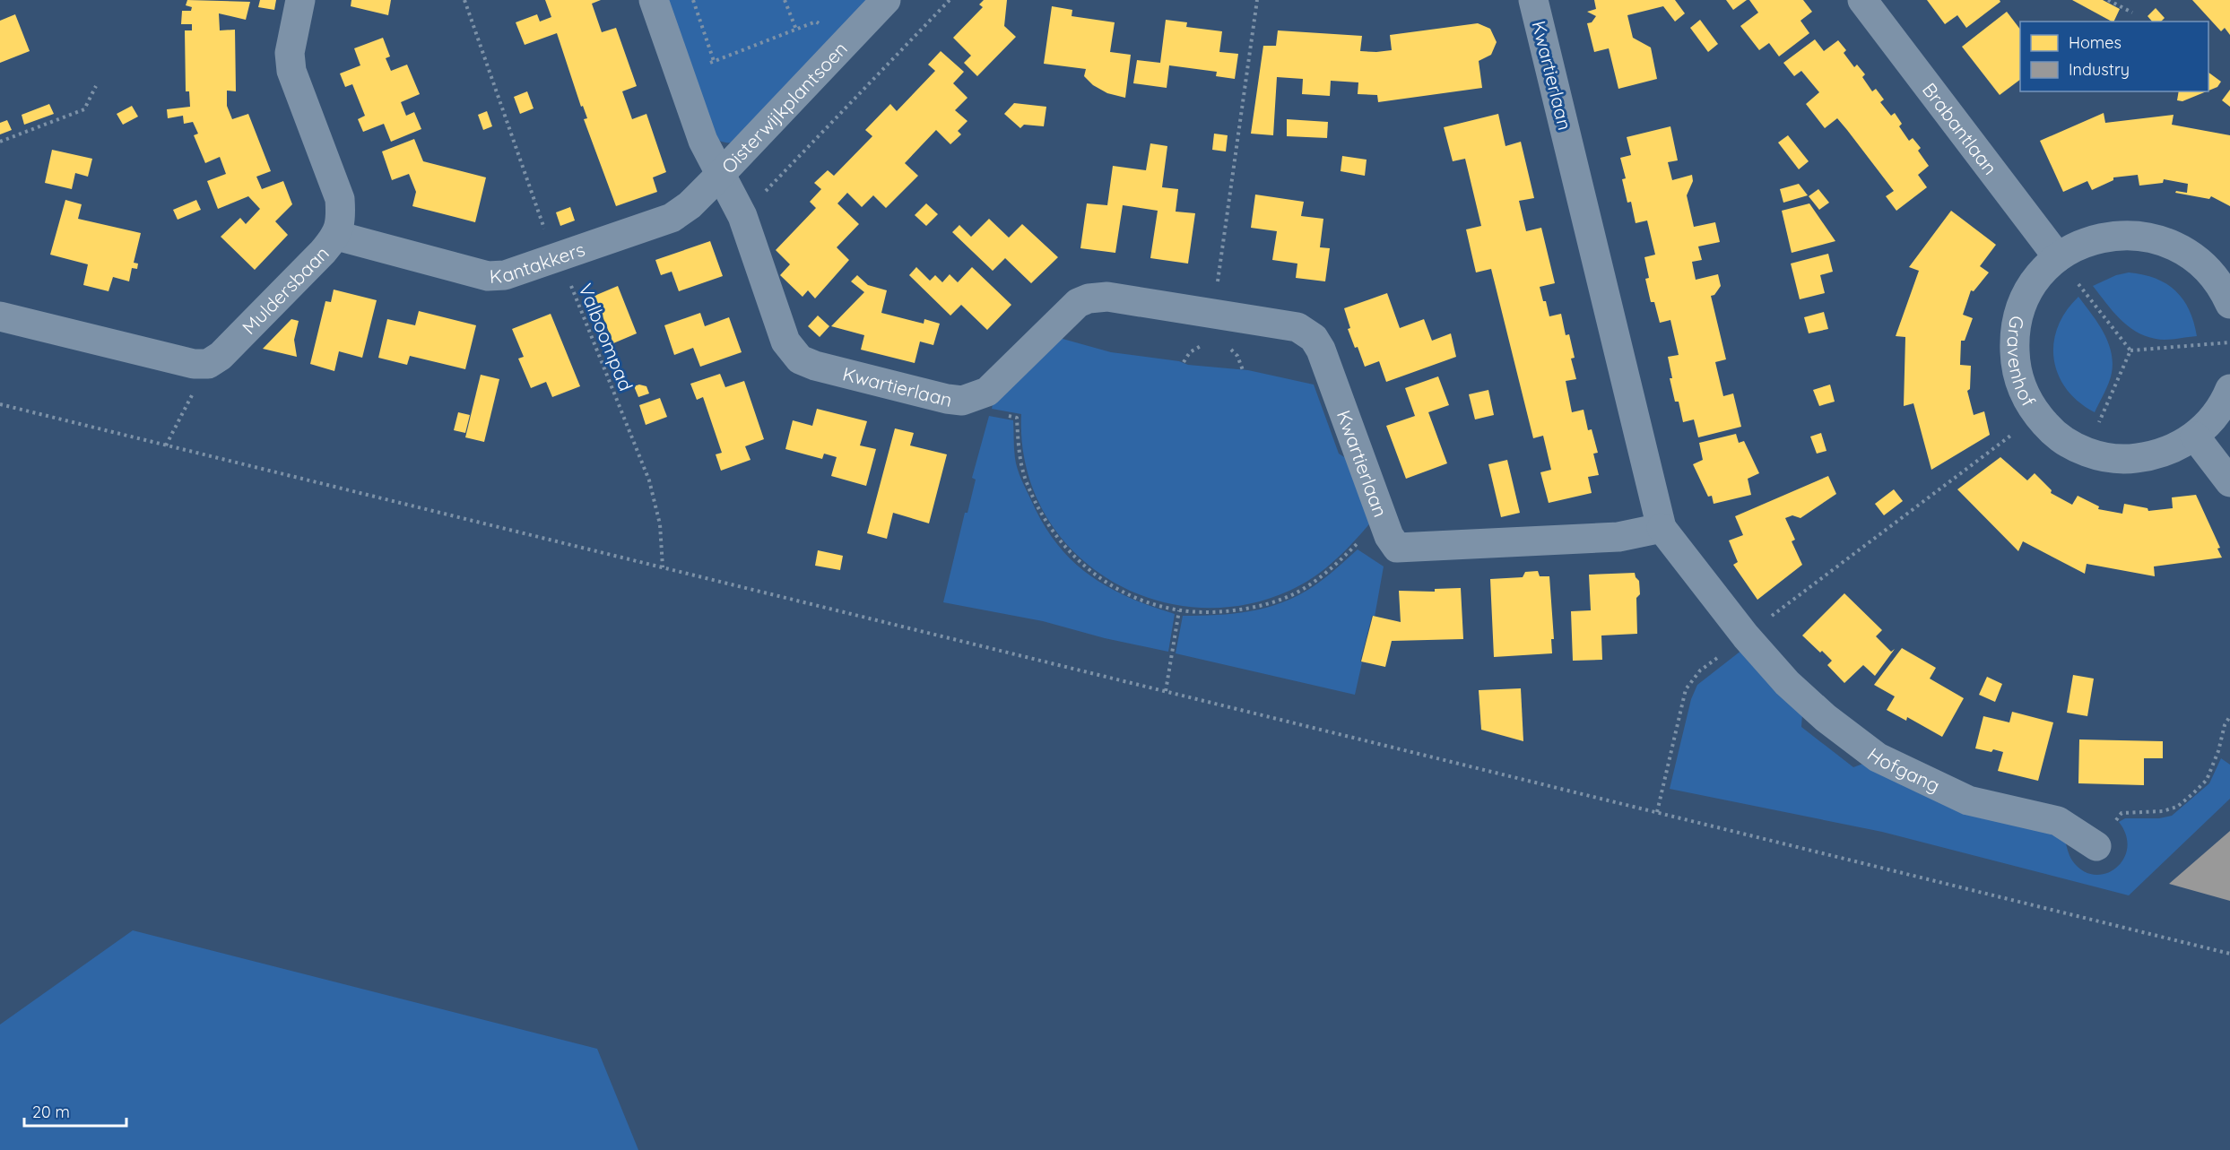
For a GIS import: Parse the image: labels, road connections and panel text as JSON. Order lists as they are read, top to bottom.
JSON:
{
  "streets": {
    "street": [
      "Kwartierlaan",
      "Oisterwijkplantsoen",
      "Brabantlaan",
      "Kantakkers",
      "Muldersbaan",
      "Gravenhof",
      "Hofgang"
    ],
    "path": ["Valboompad"]
  },
  "crossings": [
    ["Kwartierlaan", "Oisterwijkplantsoen"],
    ["Kwartierlaan", "Kantakkers"],
    ["Kwartierlaan", "Hofgang"],
    ["Oisterwijkplantsoen", "Kantakkers"],
    ["Brabantlaan", "Gravenhof"],
    ["Kantakkers", "Muldersbaan"],
    ["Kantakkers", "Valboompad"]
  ],
  "legend": ["Homes", "Industry"],
  "scale_bar": "20 m"
}
